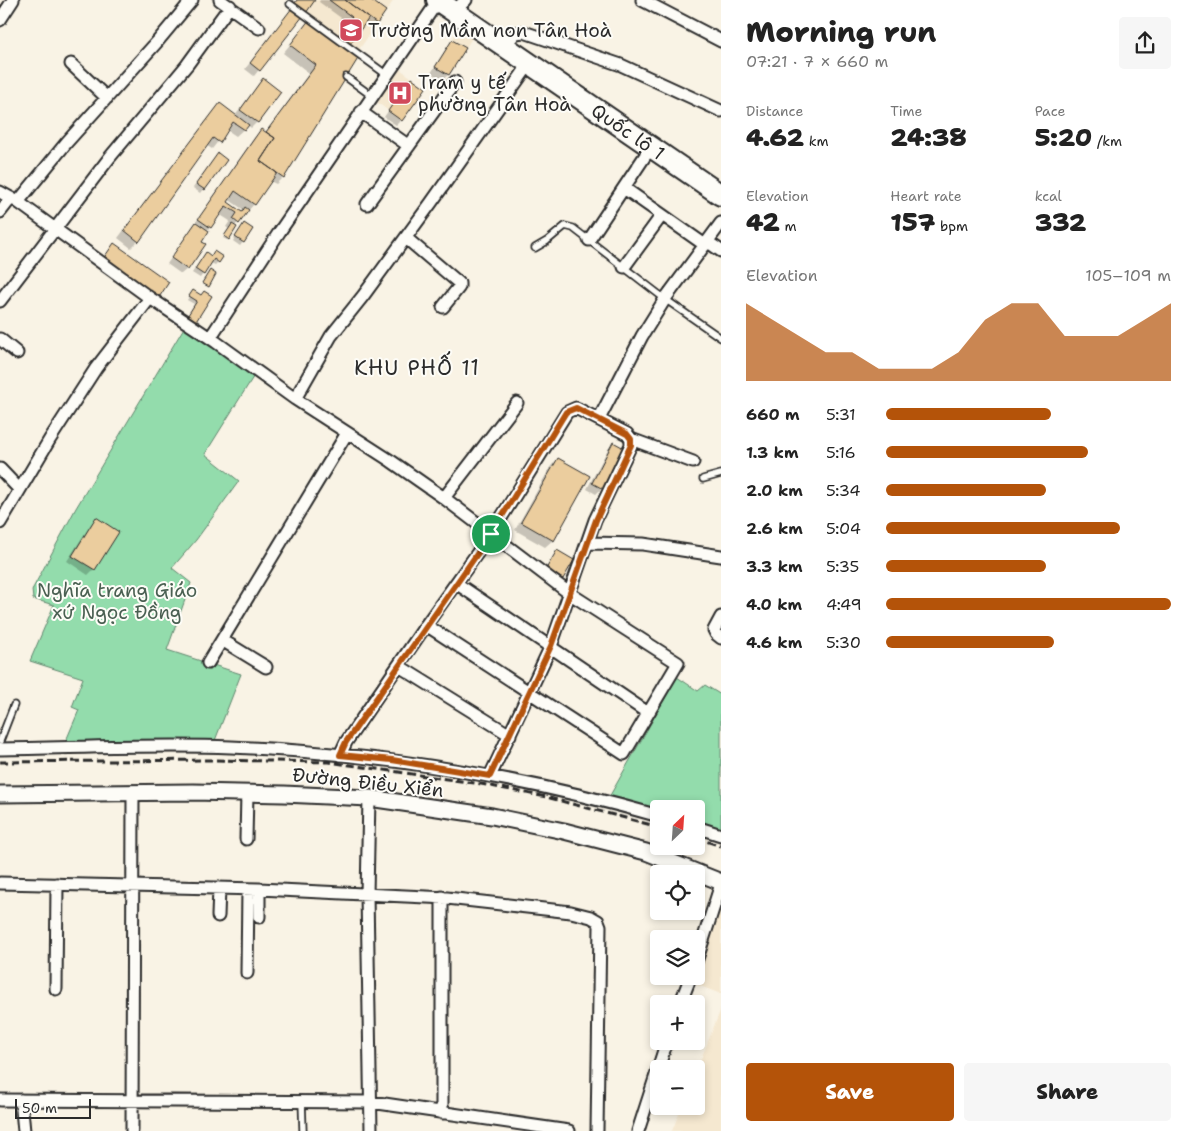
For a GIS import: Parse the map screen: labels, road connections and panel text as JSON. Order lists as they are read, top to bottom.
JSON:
{
  "streets": {
    "highway": ["Quốc lộ 1"],
    "street": ["Đường Điều Xiển"]
  },
  "districts": ["KHU PHỐ 11"],
  "parks": ["Nghĩa trang Giáo xứ Ngọc Đồng"],
  "places": {
    "school or university": ["Trường Mầm non Tân Hoà"],
    "hospital": ["Trạm y tế phường Tân Hoà"]
  },
  "scale_bar": "50 m",
  "north": "top right",
  "page": {
    "heading": ["Morning run", "07:21 · 7 × 660 m"],
    "stats": [
      ["Distance", "4.62 km"],
      ["Time", "24:38"],
      ["Pace", "5:20 /km"],
      ["Elevation", "42 m"],
      ["Heart rate", "157 bpm"],
      ["kcal", "332"]
    ],
    "chart": ["Elevation", "105–109 m"],
    "list": [
      {
        "name": "660 m",
        "note": "5:31"
      },
      {
        "name": "1.3 km",
        "note": "5:16"
      },
      {
        "name": "2.0 km",
        "note": "5:34"
      },
      {
        "name": "2.6 km",
        "note": "5:04"
      },
      {
        "name": "3.3 km",
        "note": "5:35"
      },
      {
        "name": "4.0 km",
        "note": "4:49"
      },
      {
        "name": "4.6 km",
        "note": "5:30"
      }
    ],
    "map_buttons": ["+", "−"],
    "buttons": ["Save", "Share"],
    "scale": "50 m"
  }
}
